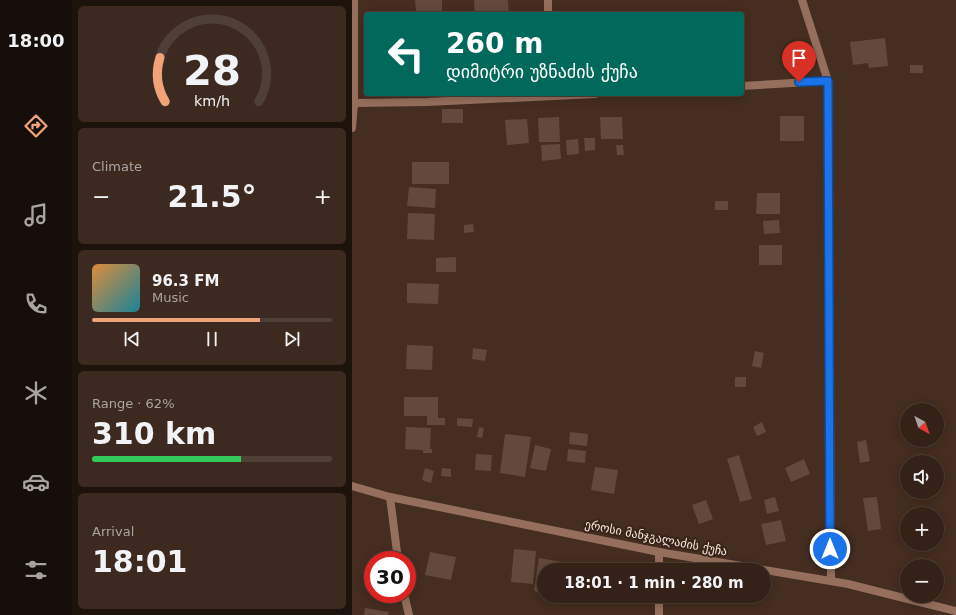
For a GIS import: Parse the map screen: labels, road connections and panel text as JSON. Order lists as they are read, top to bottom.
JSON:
{
  "streets": {
    "street": ["ეროსი მანჯგალაძის ქუჩა"]
  },
  "north": "bottom right",
  "page": {
    "tabs": "18:00",
    "turn": ["260 m", "დიმიტრი უზნაძის ქუჩა"],
    "tile": [
      "Climate",
      ["Range · 62%", "310 km"],
      ["Arrival", "18:01"]
    ],
    "heat": ["−", "21.5°", "+"],
    "song": ["96.3 FM", "Music"],
    "map_buttons": ["+", "−"],
    "limit": "30",
    "trip": "18:01 · 1 min · 280 m",
    "gauge": ["28", "km/h"]
  }
}
